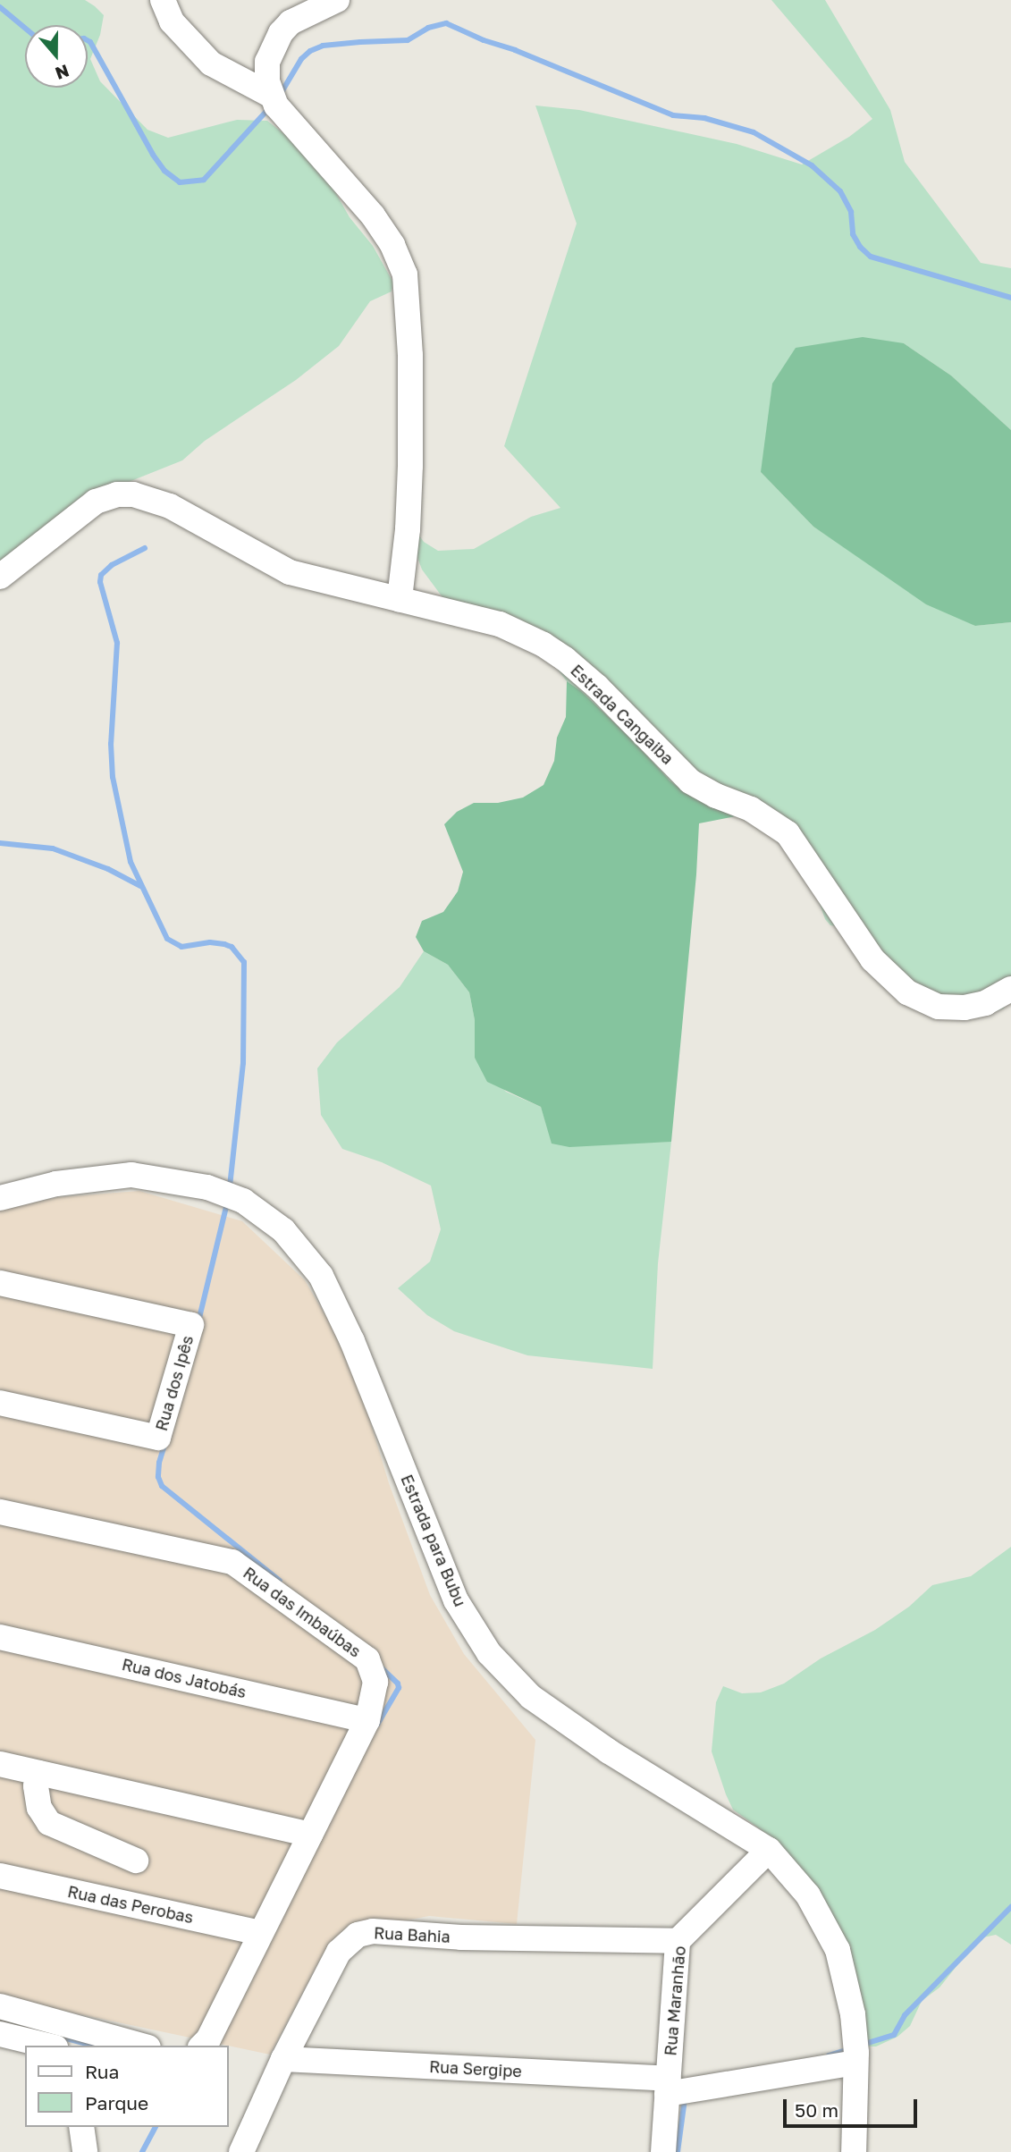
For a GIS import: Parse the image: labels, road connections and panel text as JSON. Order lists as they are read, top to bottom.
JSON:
{
  "streets": {
    "street": [
      "Estrada Cangaiba",
      "Rua dos Ipês",
      "Estrada para Bubu",
      "Rua das Imbaúbas",
      "Rua dos Jatobás",
      "Rua das Perobas",
      "Rua Bahia",
      "Rua Maranhão",
      "Rua Sergipe"
    ]
  },
  "crossings": [
    ["Estrada para Bubu", "Rua Maranhão"],
    ["Estrada para Bubu", "Rua Sergipe"],
    ["Rua das Imbaúbas", "Rua dos Jatobás"],
    ["Rua das Imbaúbas", "Rua das Perobas"],
    ["Rua Bahia", "Rua Maranhão"],
    ["Rua Bahia", "Rua Sergipe"],
    ["Rua Maranhão", "Rua Sergipe"]
  ],
  "legend": ["Rua", "Parque"],
  "scale_bar": "50 m",
  "north": "bottom"
}
